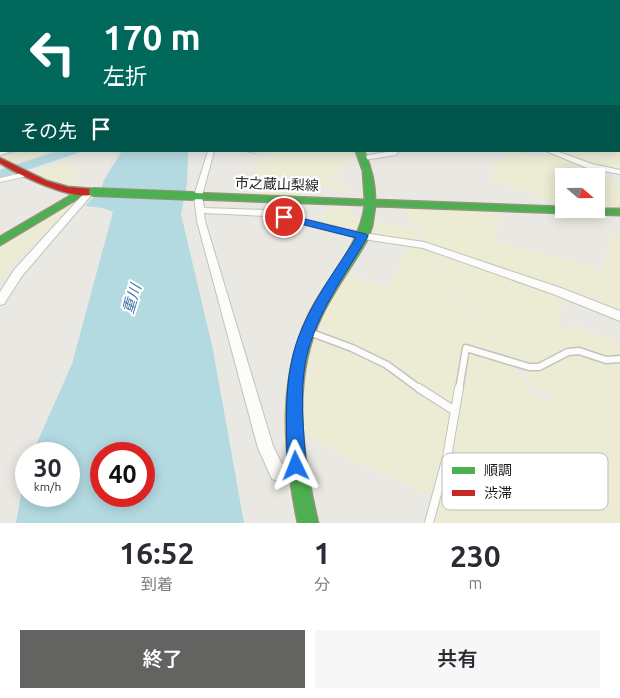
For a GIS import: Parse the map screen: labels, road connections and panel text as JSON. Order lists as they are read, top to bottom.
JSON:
{
  "streets": {
    "main road": ["市之蔵山梨線"]
  },
  "water": ["重川"],
  "legend": ["順調", "渋滞"],
  "north": "right",
  "page": {
    "turn": ["170 m", "左折"],
    "then": "その先",
    "speed": "30 km/h",
    "limit": "40",
    "eta": [
      "16:52",
      "到着",
      "1",
      "分",
      "230",
      "m"
    ],
    "buttons": ["終了", "共有"]
  }
}
